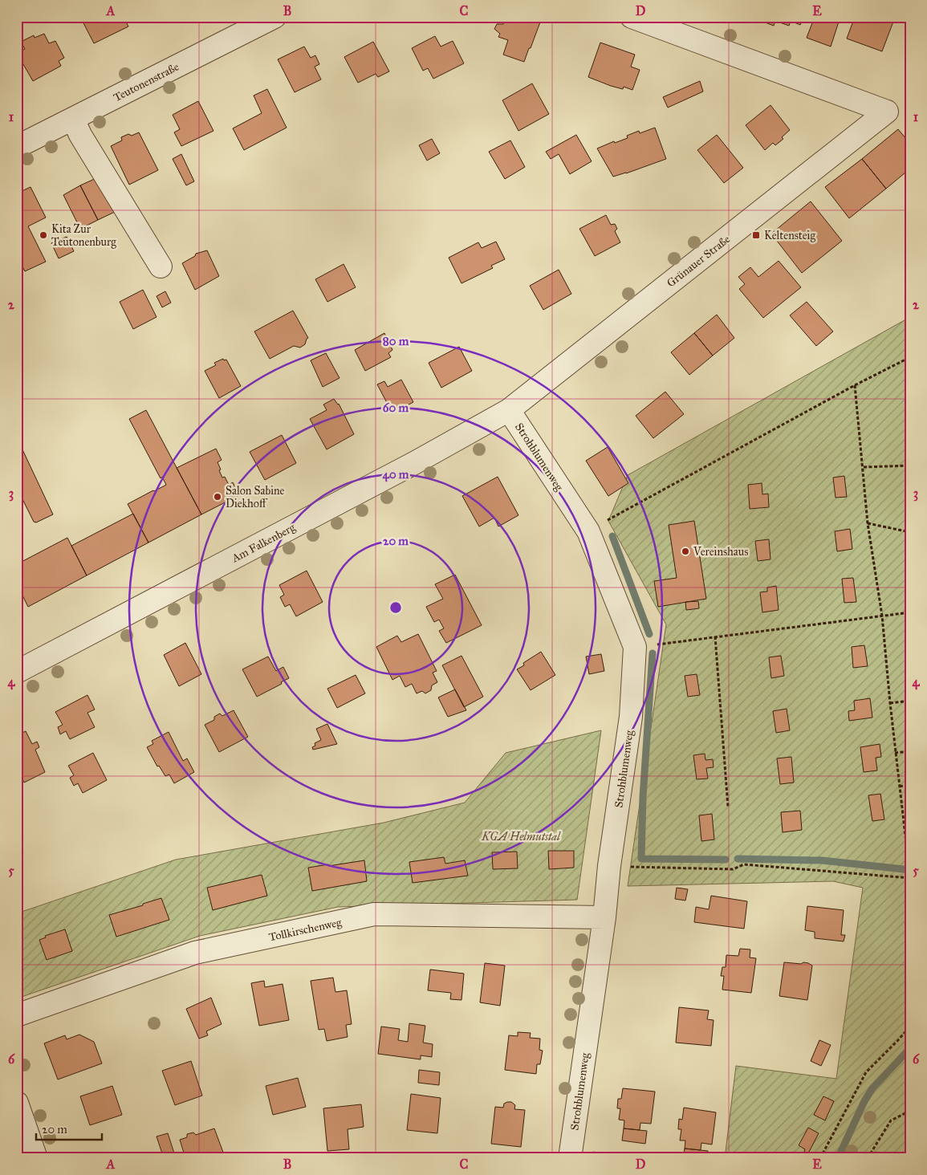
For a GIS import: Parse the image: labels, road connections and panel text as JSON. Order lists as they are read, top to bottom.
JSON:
{
  "streets": {
    "street": [
      "Teutonenstraße",
      "Grünauer Straße",
      "Strohblumenweg",
      "Am Falkenberg",
      "Tollkirschenweg"
    ]
  },
  "crossings": [
    ["Grünauer Straße", "Strohblumenweg"],
    ["Grünauer Straße", "Am Falkenberg"],
    ["Strohblumenweg", "Am Falkenberg"],
    ["Strohblumenweg", "Tollkirschenweg"]
  ],
  "parks": ["KGA Helmutstal"],
  "places": {
    "other": ["Kita Zur Teutonenburg", "Salon Sabine Diekhoff", "Vereinshaus"],
    "transit": ["Keltensteig"]
  },
  "scale_bar": "20 m",
  "grid": {
    "columns": [
      "A",
      "B",
      "C",
      "D",
      "E"
    ],
    "rows": [
      "1",
      "2",
      "3",
      "4",
      "5",
      "6"
    ]
  },
  "rings": [
    "80 m",
    "60 m",
    "40 m",
    "20 m"
  ]
}
